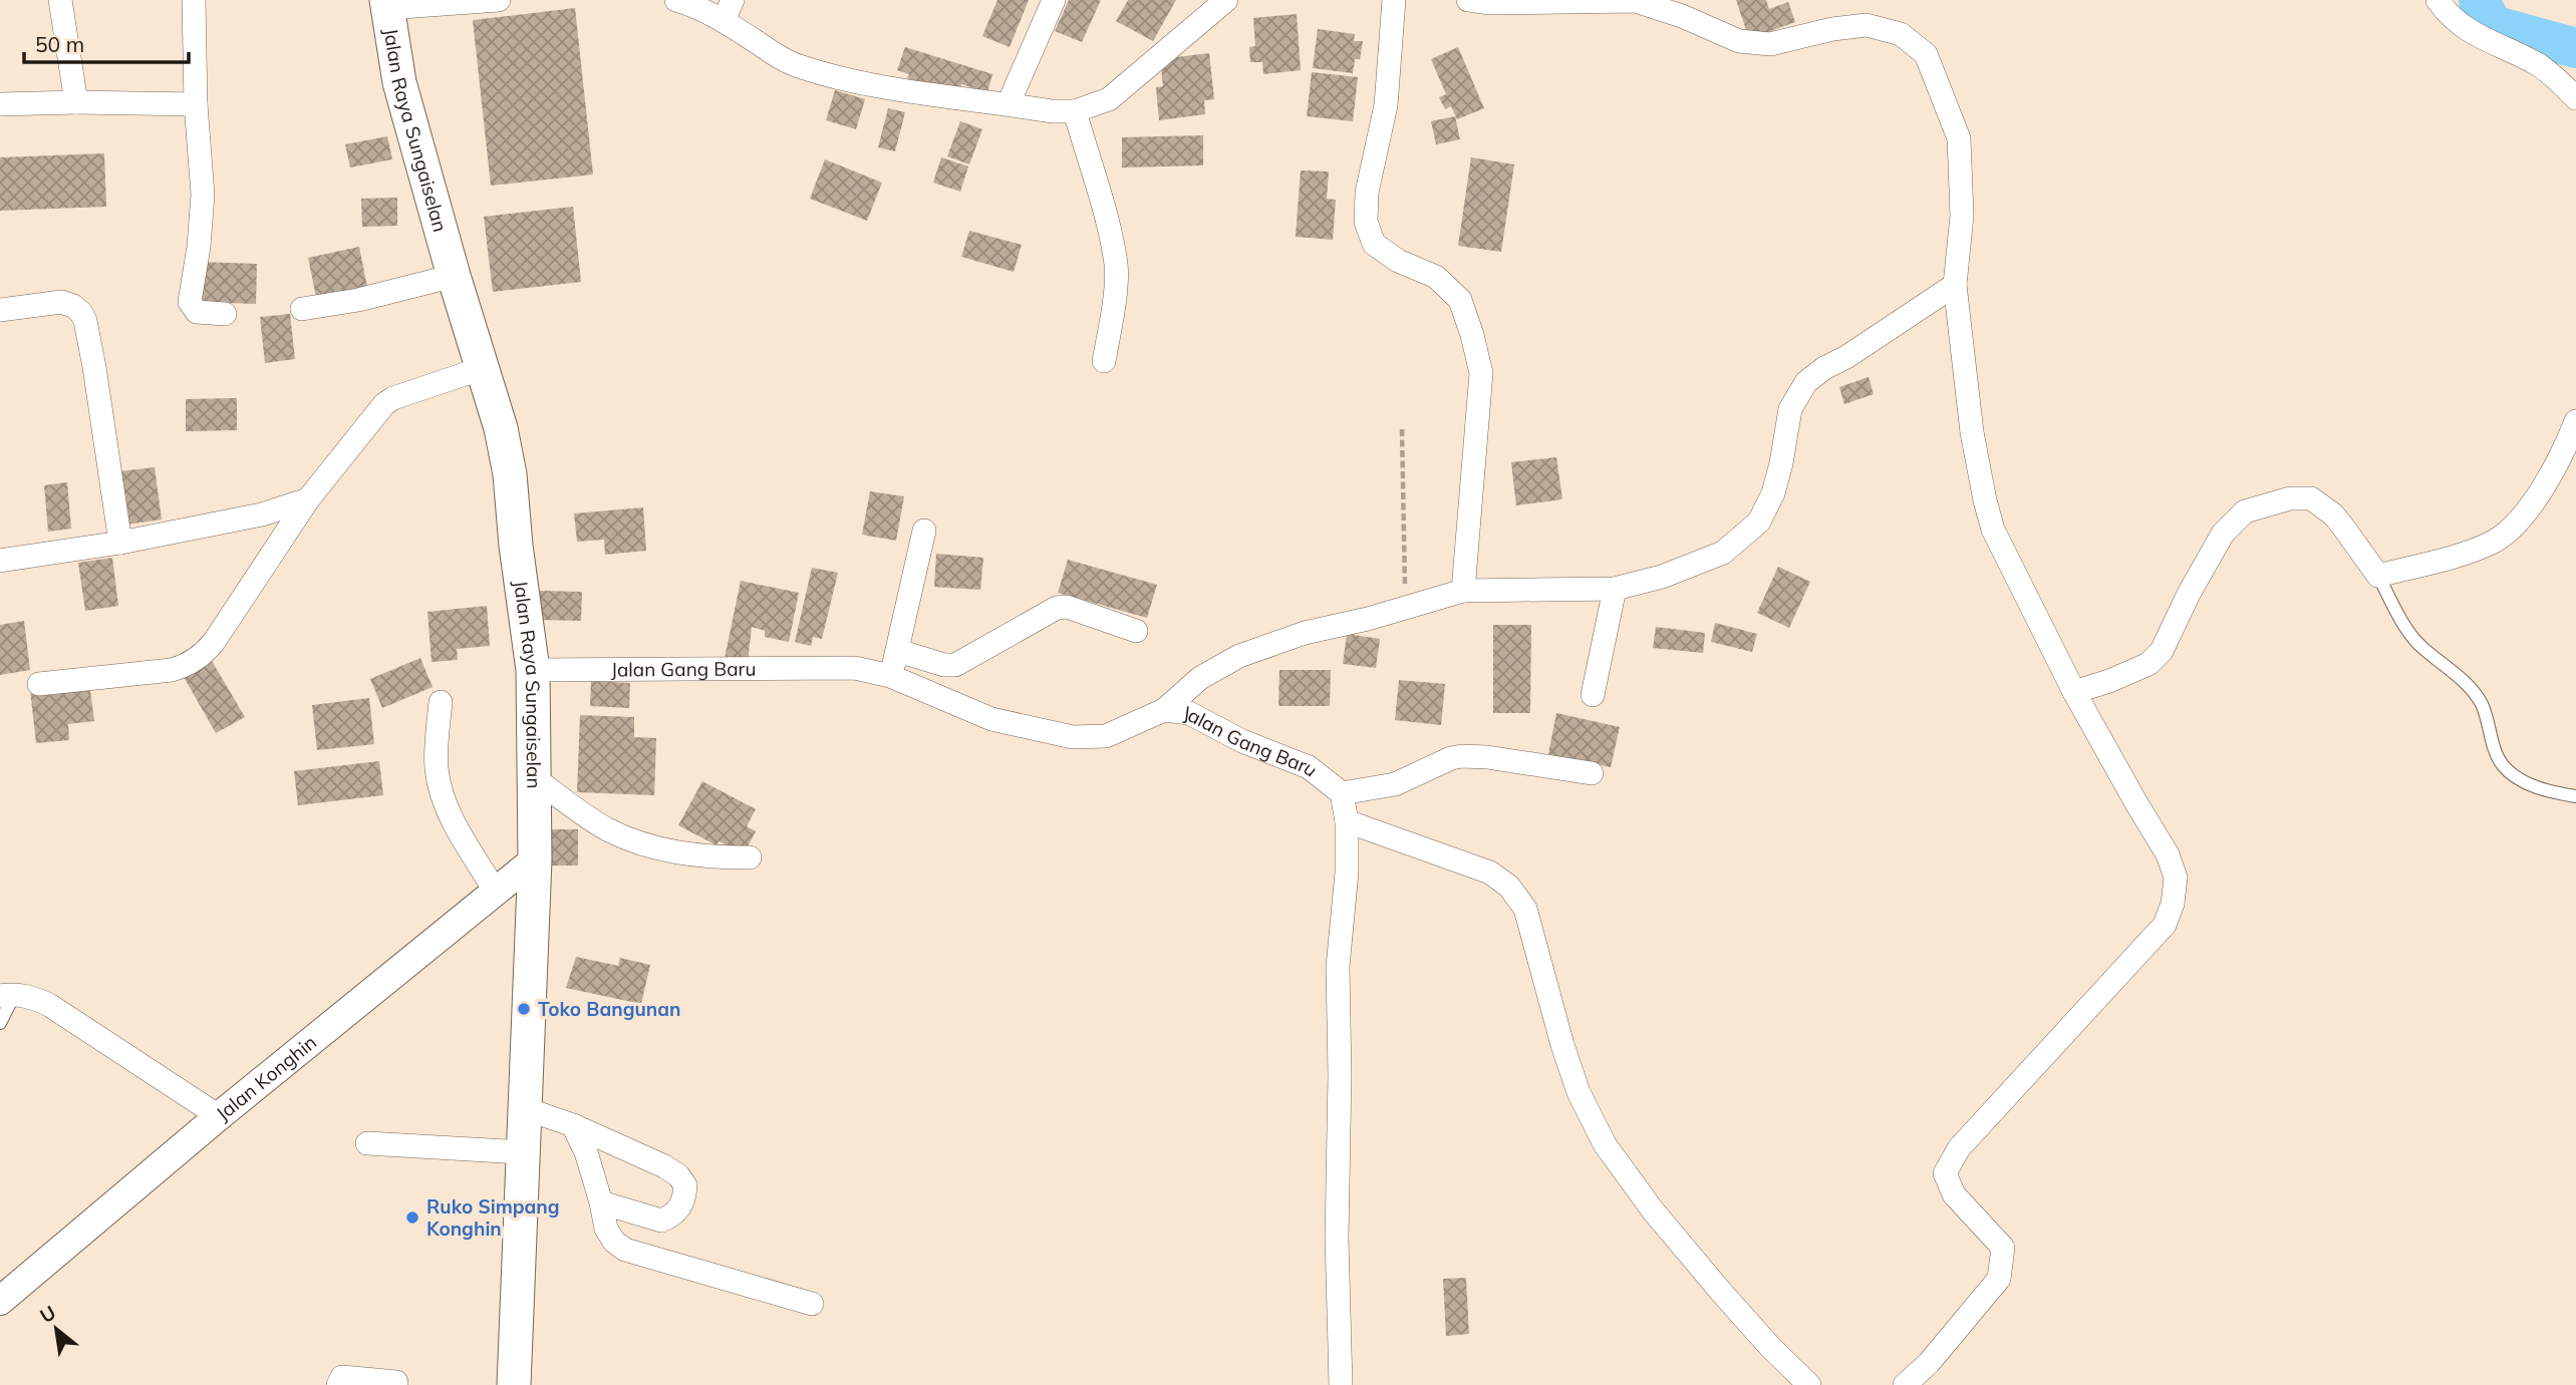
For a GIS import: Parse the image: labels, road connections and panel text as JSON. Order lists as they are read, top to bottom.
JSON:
{
  "streets": {
    "main road": ["Jalan Raya Sungaiselan"],
    "street": ["Jalan Gang Baru", "Jalan Konghin"]
  },
  "crossings": [
    ["Jalan Raya Sungaiselan", "Jalan Gang Baru"],
    ["Jalan Raya Sungaiselan", "Jalan Konghin"]
  ],
  "places": ["Toko Bangunan", "Ruko Simpang Konghin"],
  "scale_bar": "50 m",
  "north": "top left"
}
